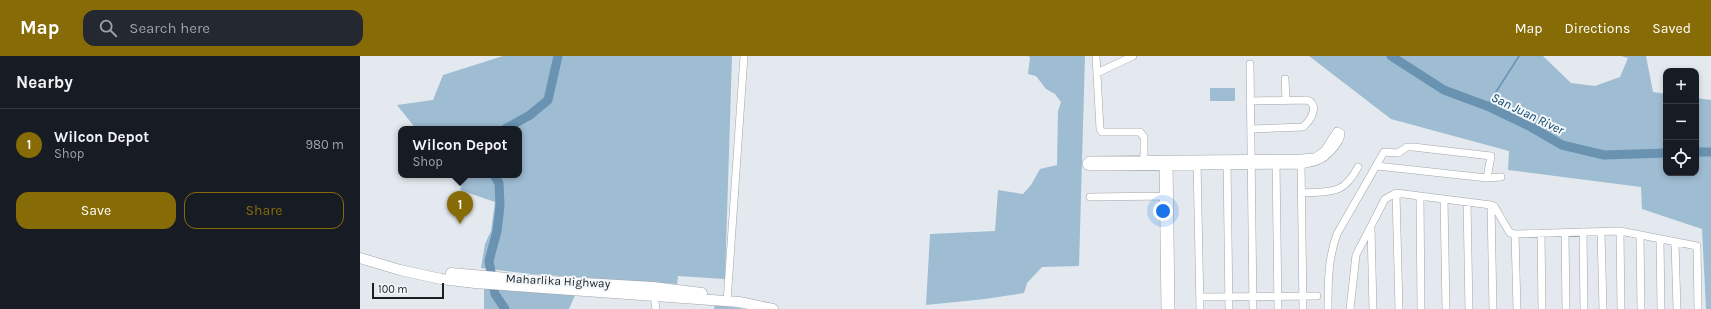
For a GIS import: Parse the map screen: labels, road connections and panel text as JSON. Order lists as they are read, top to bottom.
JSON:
{
  "streets": {
    "highway": ["Maharlika Highway"]
  },
  "water": ["San Juan River"],
  "scale_bar": "100 m",
  "page": {
    "header": "Map",
    "search": "Search here",
    "nav": ["Map", "Directions", "Saved"],
    "heading": "Nearby",
    "map_buttons": ["+", "−"],
    "list": [
      {
        "mark": "1",
        "name": "Wilcon Depot",
        "note": "Shop",
        "value": "980 m"
      }
    ],
    "popup": ["Wilcon Depot", "Shop"],
    "buttons": ["Save", "Share"],
    "pins": "1",
    "scale": "100 m"
  }
}
